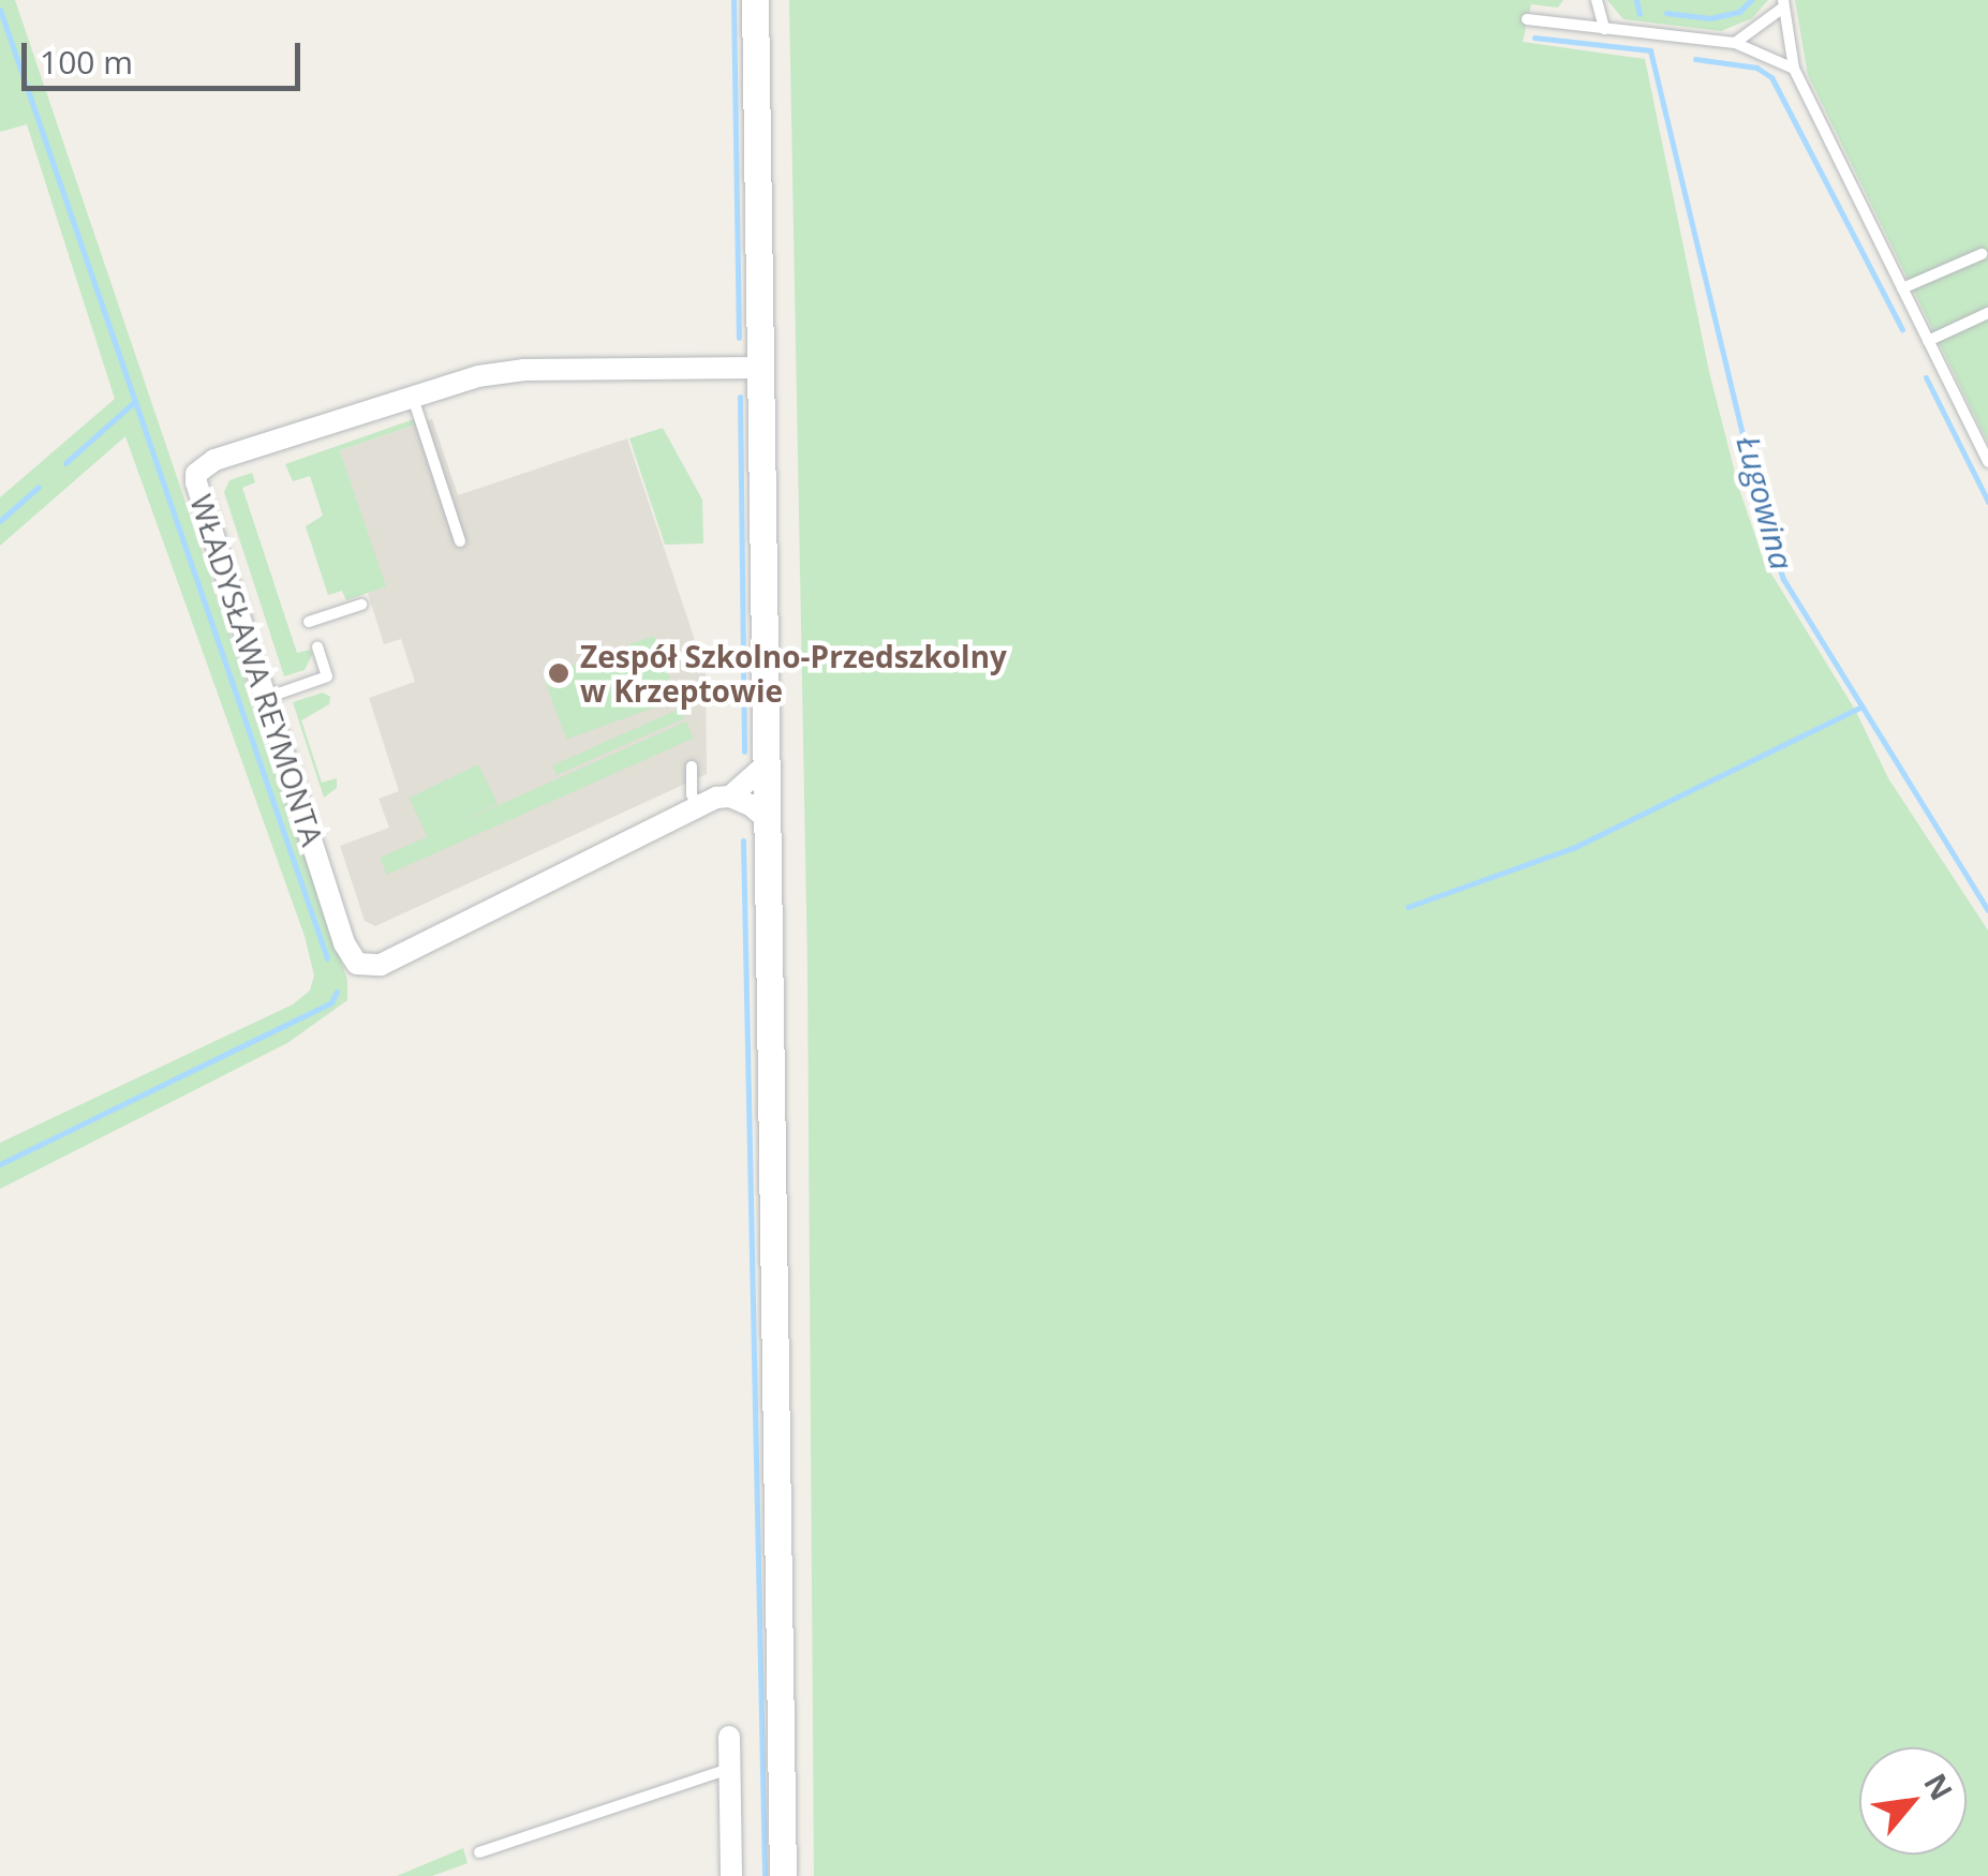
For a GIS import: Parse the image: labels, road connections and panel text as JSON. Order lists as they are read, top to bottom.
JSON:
{
  "streets": {
    "street": ["WŁADYSŁAWA REYMONTA"]
  },
  "water": ["Ługowina"],
  "places": ["Zespół Szkolno-Przedszkolny w Krzeptowie"],
  "scale_bar": "100 m",
  "north": "top right"
}
